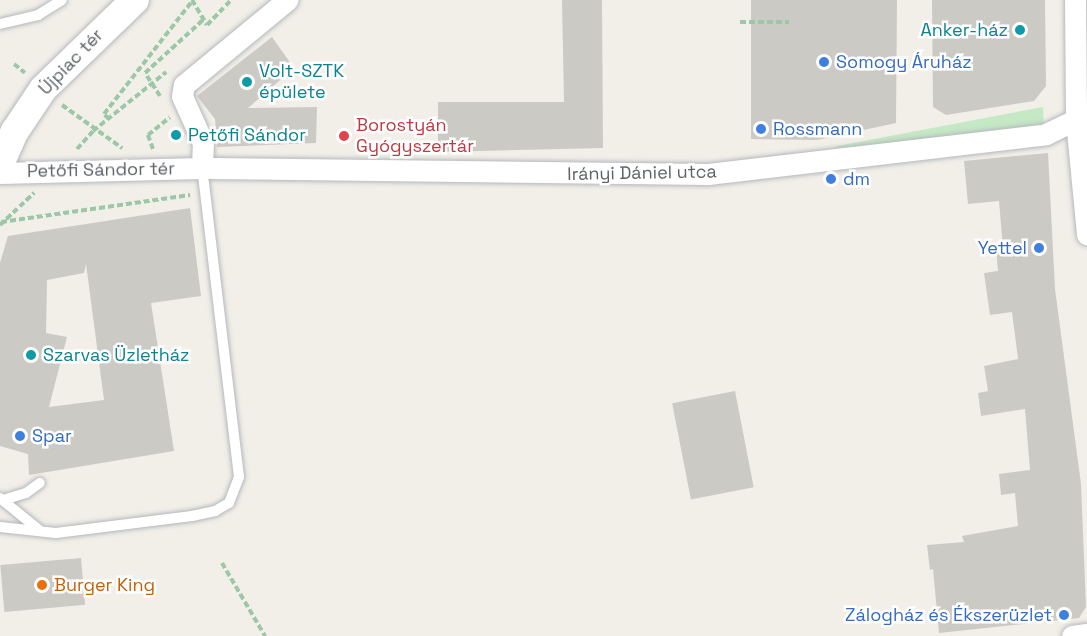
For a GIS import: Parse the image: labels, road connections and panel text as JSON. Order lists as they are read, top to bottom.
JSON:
{
  "streets": {
    "street": ["Újpiac tér", "Petőfi Sándor tér", "Irányi Dániel utca"]
  },
  "crossings": [
    ["Petőfi Sándor tér", "Irányi Dániel utca"]
  ],
  "places": [
    "Anker-ház",
    "Somogy Áruház",
    "Volt-SZTK épülete",
    "Rossmann",
    "Petőfi Sándor",
    "Borostyán Gyógyszertár",
    "dm",
    "Yettel",
    "Szarvas Üzletház",
    "Spar",
    "Burger King",
    "Zálogház és Ékszerüzlet"
  ]
}
